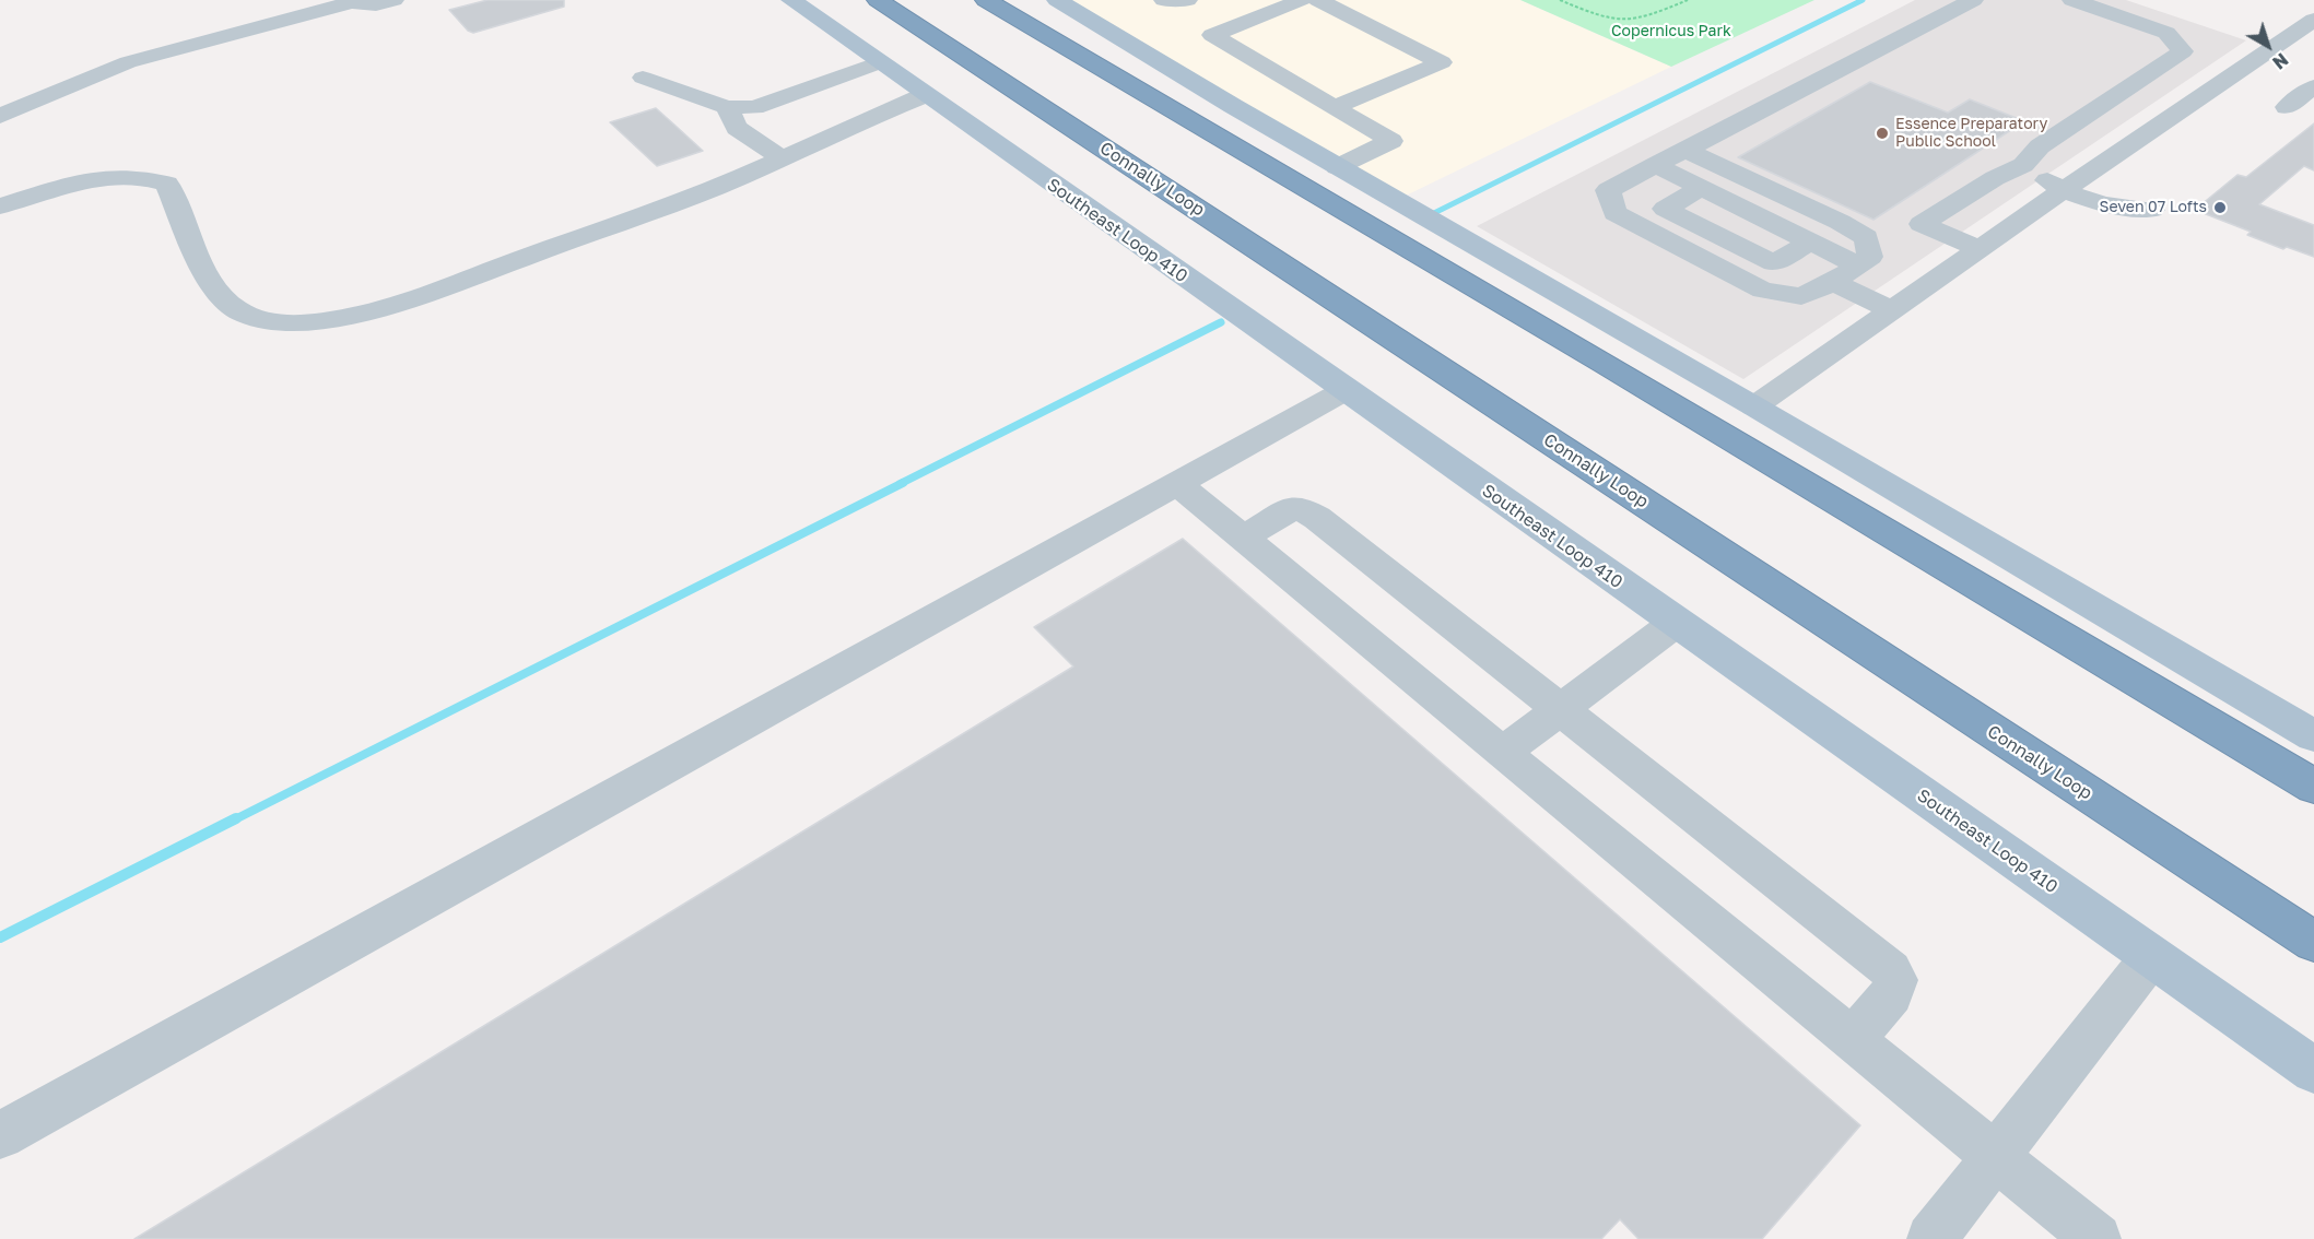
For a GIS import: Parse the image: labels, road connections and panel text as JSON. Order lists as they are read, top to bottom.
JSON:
{
  "streets": {
    "highway": ["Connally Loop"],
    "main road": ["Southeast Loop 410"]
  },
  "parks": ["Copernicus Park"],
  "places": ["Essence Preparatory Public School", "Seven 07 Lofts"],
  "north": "bottom right"
}
